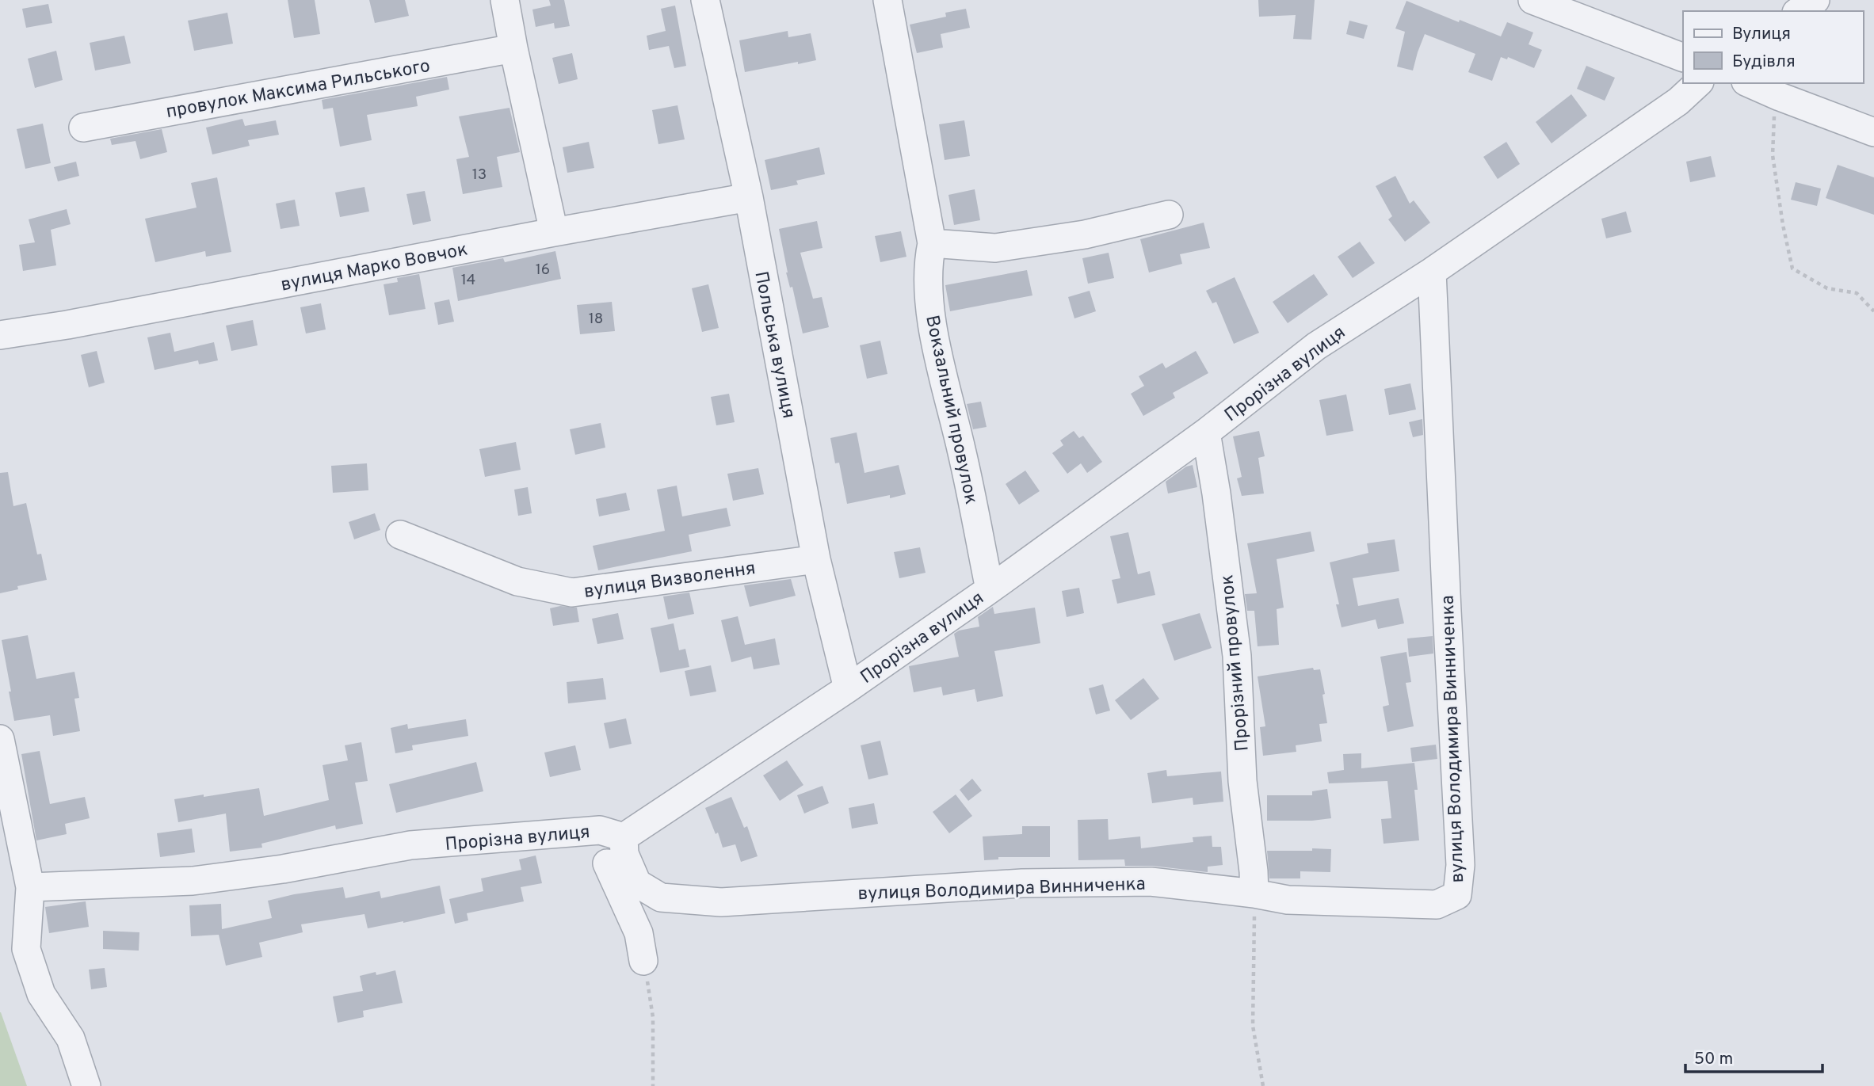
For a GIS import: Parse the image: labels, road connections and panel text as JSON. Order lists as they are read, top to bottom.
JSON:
{
  "streets": {
    "street": [
      "провулок Максима Рильського",
      "вулиця Марко Вовчок",
      "Польська вулиця",
      "Прорізна вулиця",
      "Вокзальний провулок",
      "вулиця Визволення",
      "Прорізний провулок",
      "вулиця Володимира Винниченка"
    ]
  },
  "crossings": [
    ["вулиця Марко Вовчок", "Польська вулиця"],
    ["Польська вулиця", "Прорізна вулиця"],
    ["Польська вулиця", "вулиця Визволення"],
    ["Прорізна вулиця", "Вокзальний провулок"],
    ["Прорізна вулиця", "Прорізний провулок"],
    ["Прорізна вулиця", "вулиця Володимира Винниченка"],
    ["Прорізний провулок", "вулиця Володимира Винниченка"]
  ],
  "house_numbers": [
    "13",
    "16",
    "14",
    "18"
  ],
  "legend": ["Вулиця", "Будівля"],
  "scale_bar": "50 m"
}
